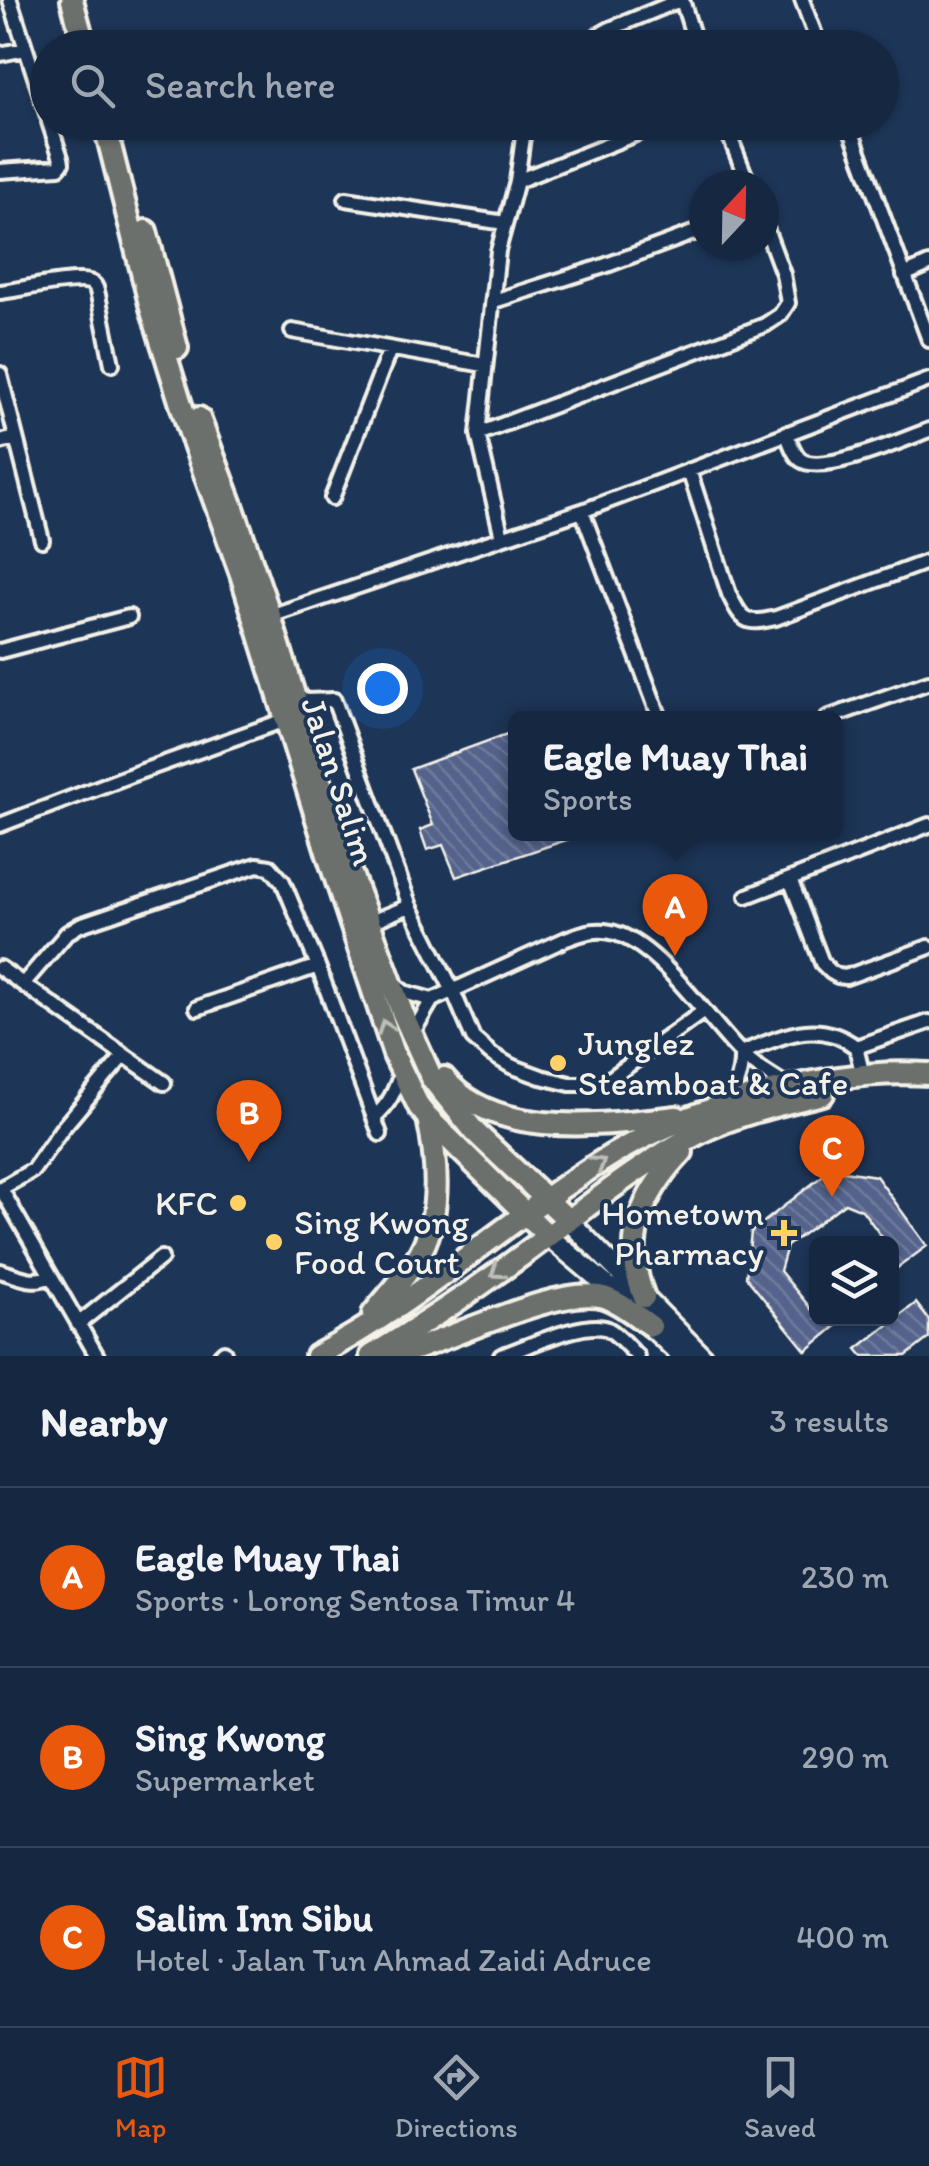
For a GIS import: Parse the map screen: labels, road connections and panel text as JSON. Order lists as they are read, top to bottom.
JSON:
{
  "streets": {
    "main road": ["Jalan Salim"]
  },
  "places": {
    "other": ["Junglez Steamboat & Cafe", "KFC", "Sing Kwong Food Court"],
    "health": ["Hometown Pharmacy"]
  },
  "north": "top",
  "page": {
    "search": "Search here",
    "popup": ["Eagle Muay Thai", "Sports"],
    "pins": ["A", "B", "C"],
    "heading": ["Nearby", "3 results"],
    "list": [
      {
        "mark": "A",
        "name": "Eagle Muay Thai",
        "note": "Sports · Lorong Sentosa Timur 4",
        "value": "230 m"
      },
      {
        "mark": "B",
        "name": "Sing Kwong",
        "note": "Supermarket",
        "value": "290 m"
      },
      {
        "mark": "C",
        "name": "Salim Inn Sibu",
        "note": "Hotel · Jalan Tun Ahmad Zaidi Adruce",
        "value": "400 m"
      }
    ],
    "nav": ["Map", "Directions", "Saved"]
  }
}
